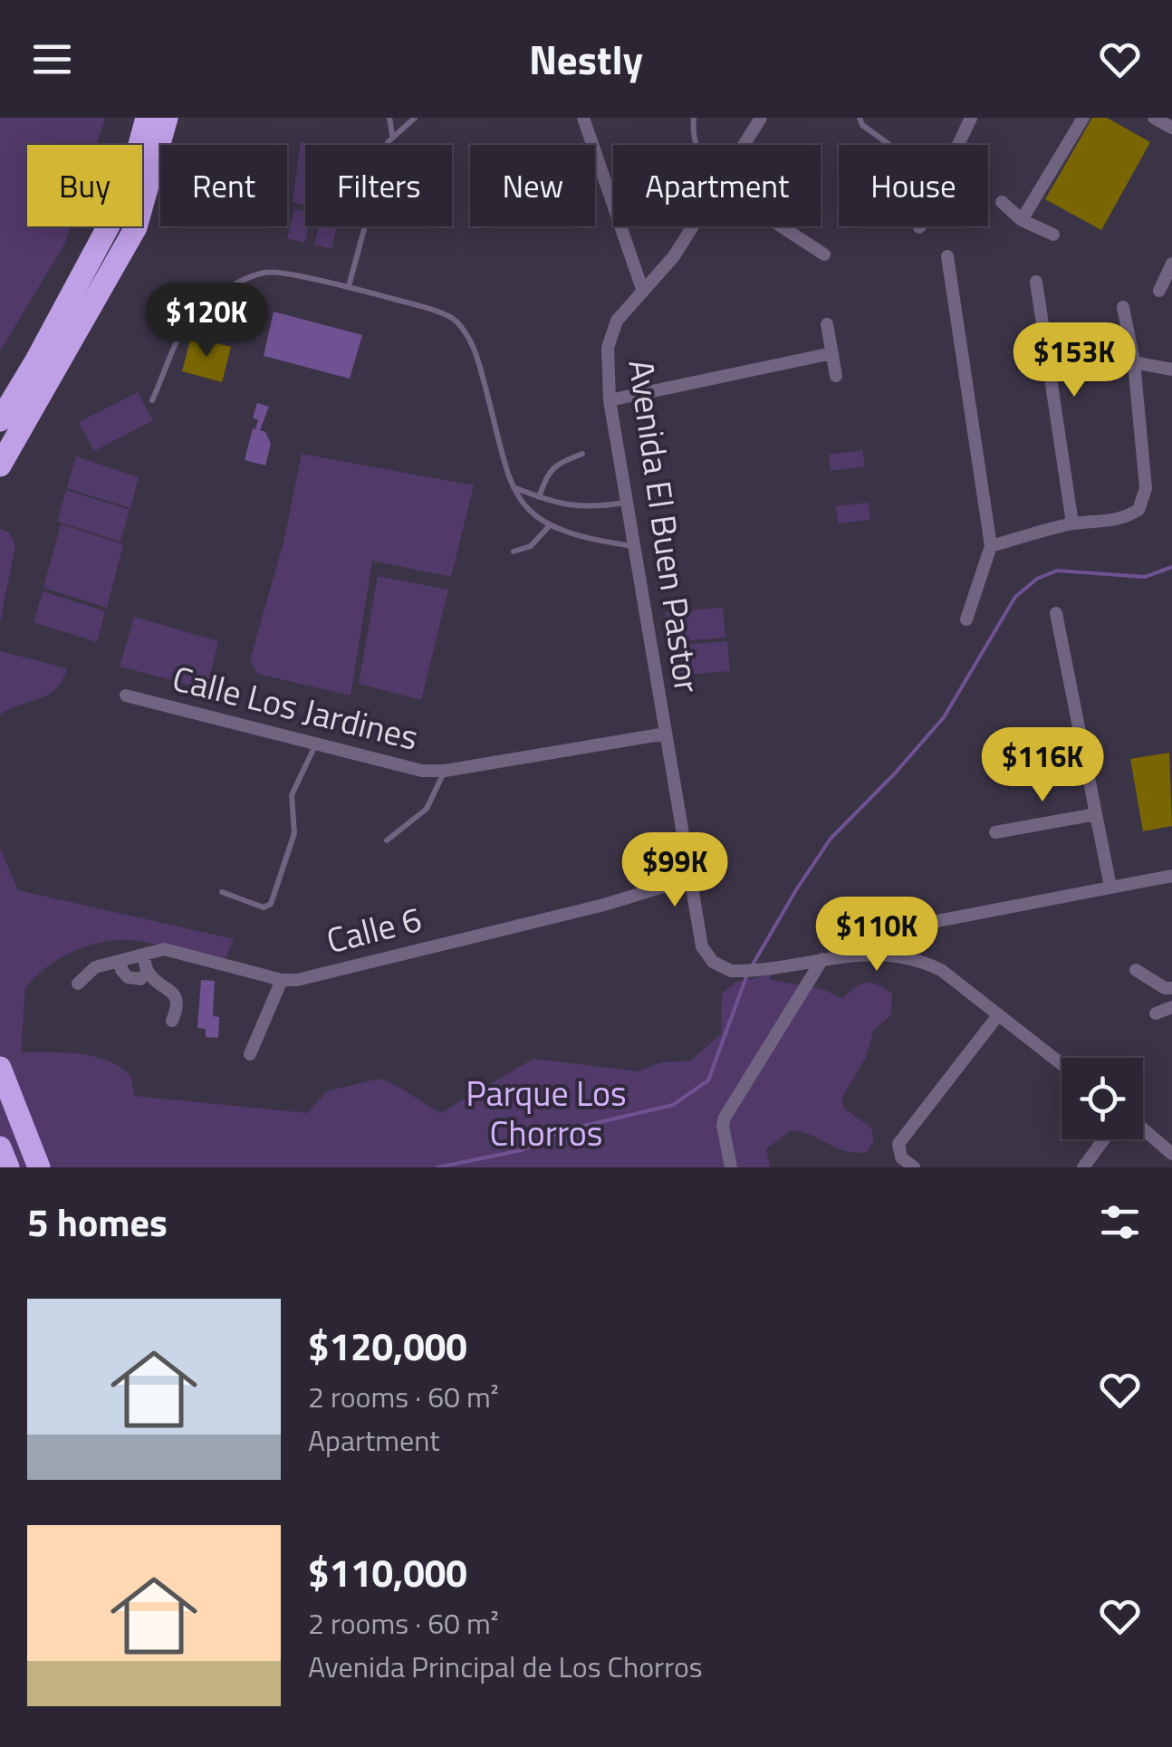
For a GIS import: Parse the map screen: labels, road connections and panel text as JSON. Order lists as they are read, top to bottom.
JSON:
{
  "streets": {
    "street": ["Avenida El Buen Pastor", "Calle Los Jardines", "Calle 6"]
  },
  "crossings": [
    ["Avenida El Buen Pastor", "Calle Los Jardines"],
    ["Avenida El Buen Pastor", "Calle 6"]
  ],
  "parks": ["Parque Los Chorros"],
  "page": {
    "header": "Nestly",
    "chip": [
      "Buy",
      "Rent",
      "Filters",
      "New",
      "Apartment",
      "House"
    ],
    "price": [
      "$120K",
      "$153K",
      "$116K",
      "$99K",
      "$110K"
    ],
    "heading": "5 homes",
    "list": [
      {
        "name": "$120,000",
        "note": "2 rooms · 60 m² · Apartment"
      },
      {
        "name": "$110,000",
        "note": "2 rooms · 60 m² · Avenida Principal de Los Chorros"
      }
    ]
  }
}
